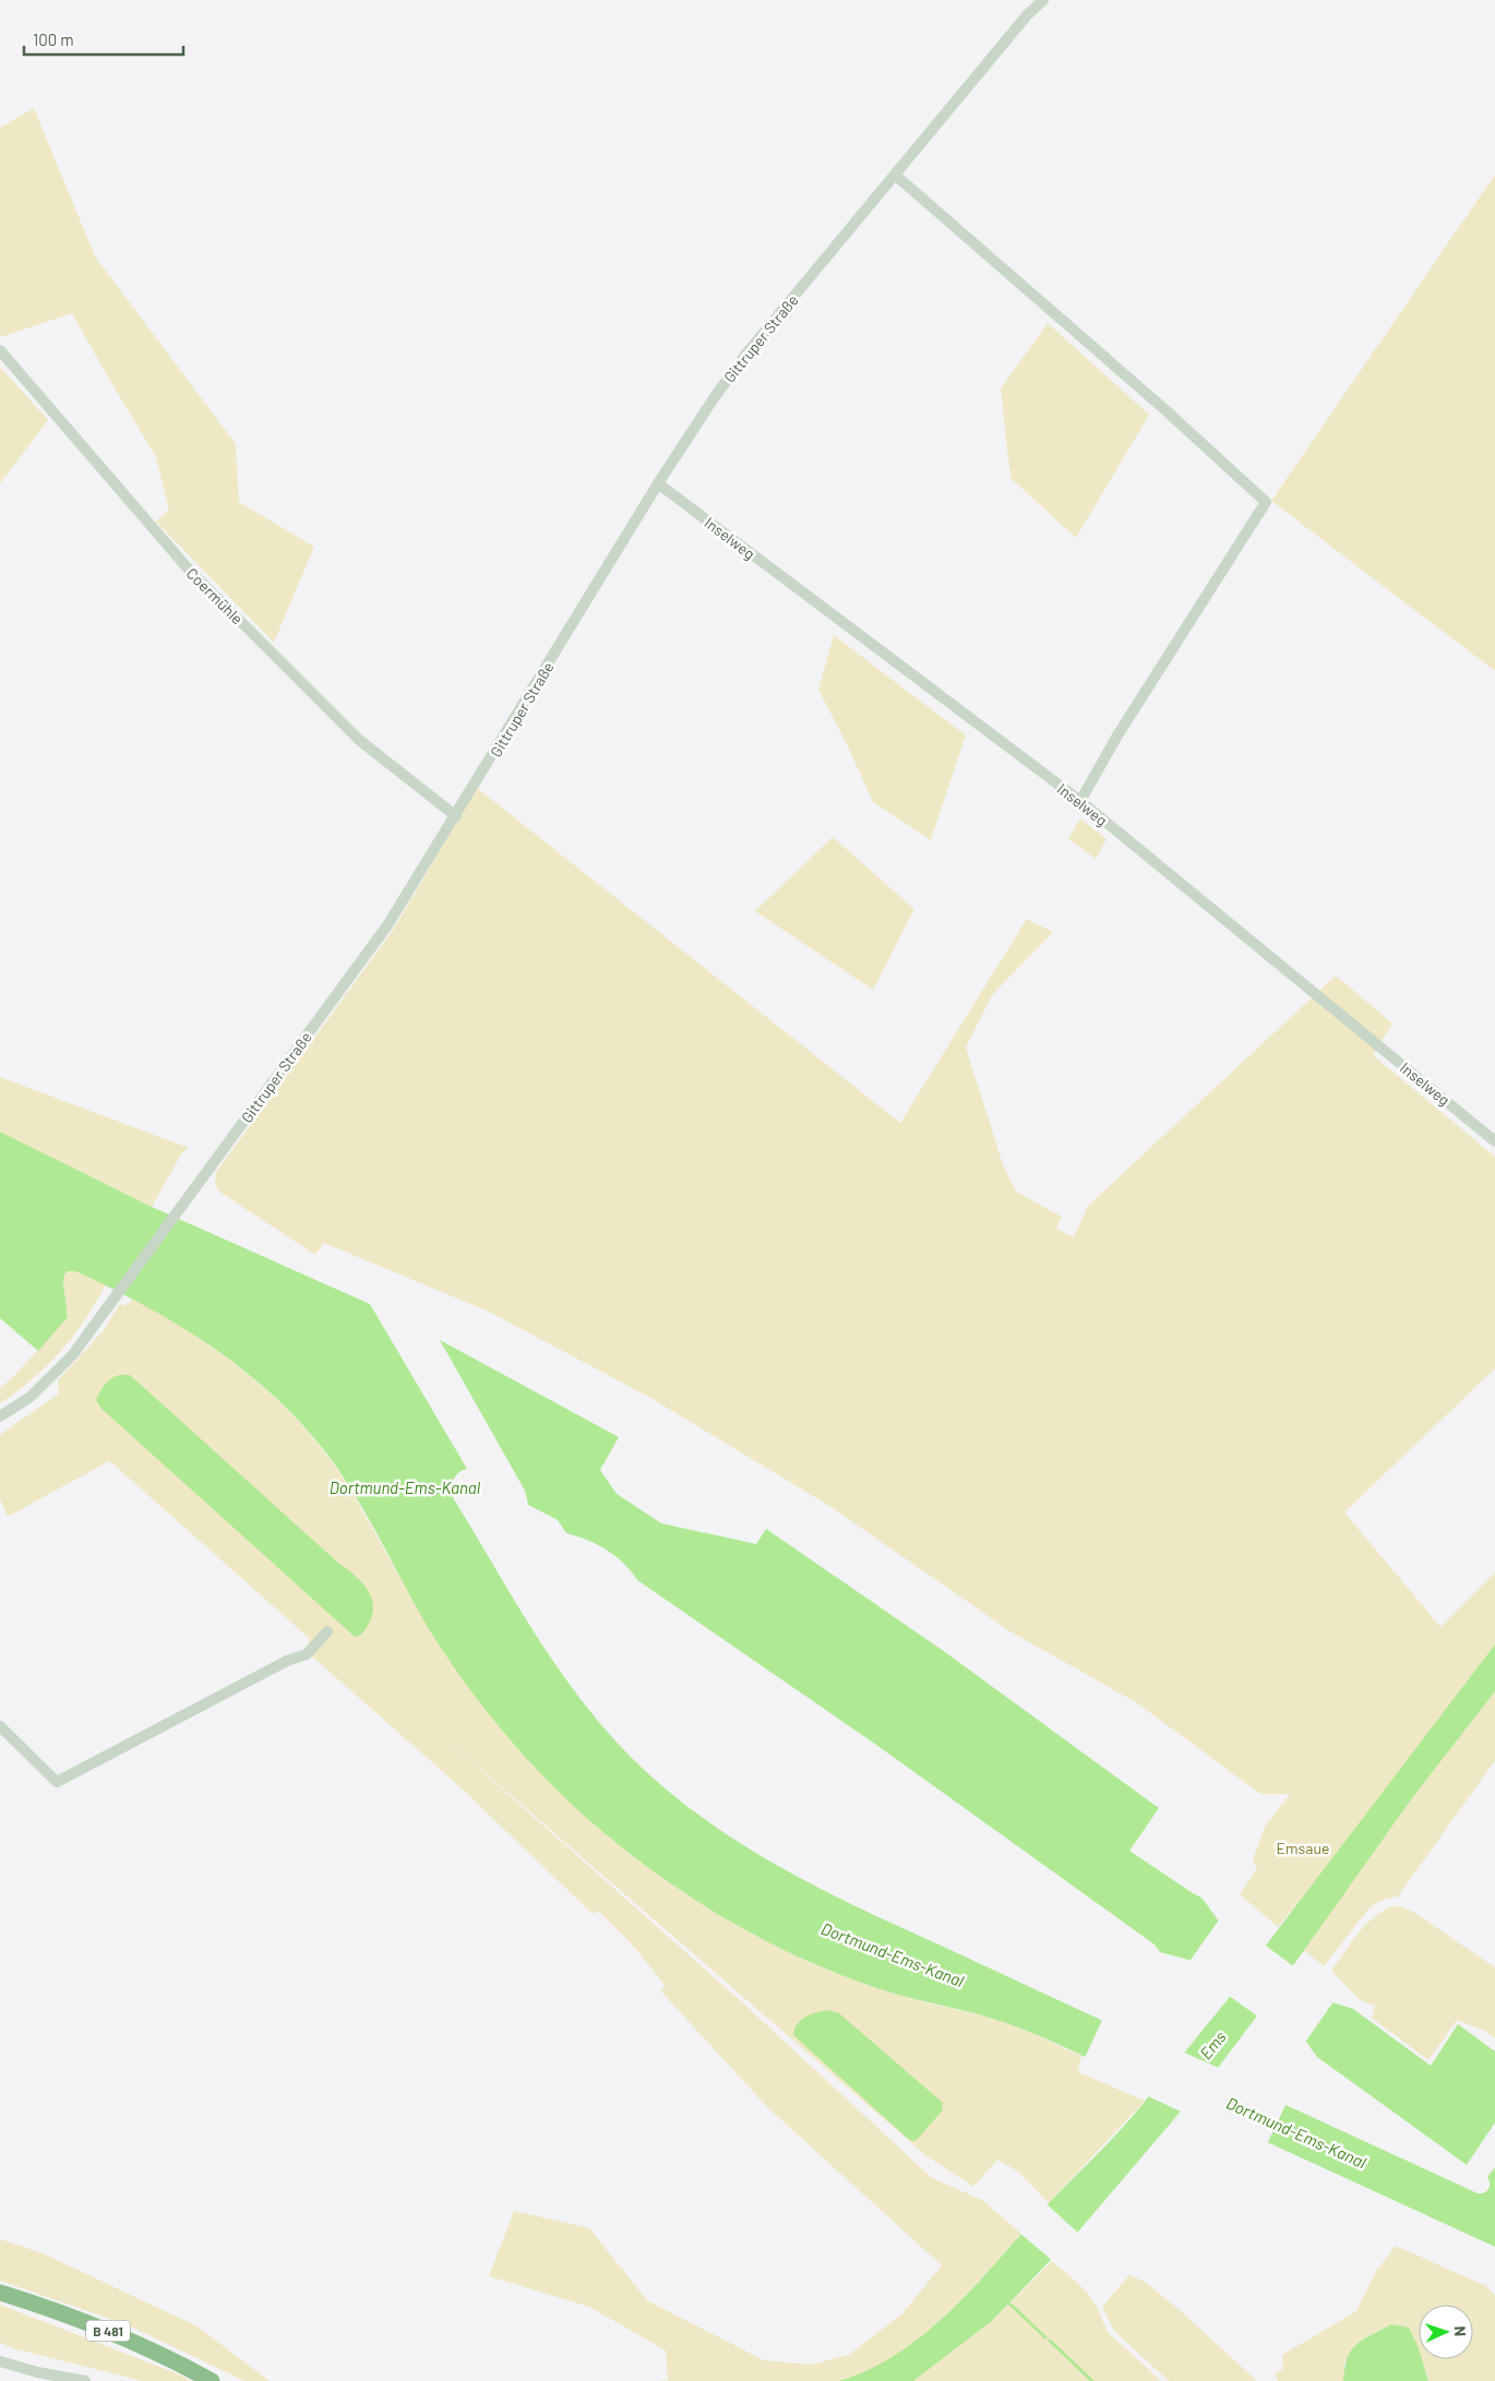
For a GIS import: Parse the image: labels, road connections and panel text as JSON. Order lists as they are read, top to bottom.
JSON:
{
  "streets": {
    "highway": ["B 481"],
    "street": ["Gittruper Straße", "Inselweg", "Coermühle"]
  },
  "crossings": [
    ["Gittruper Straße", "Inselweg"],
    ["Gittruper Straße", "Coermühle"]
  ],
  "water": ["Dortmund-Ems-Kanal", "Ems"],
  "parks": ["Emsaue"],
  "scale_bar": "100 m",
  "north": "right"
}
